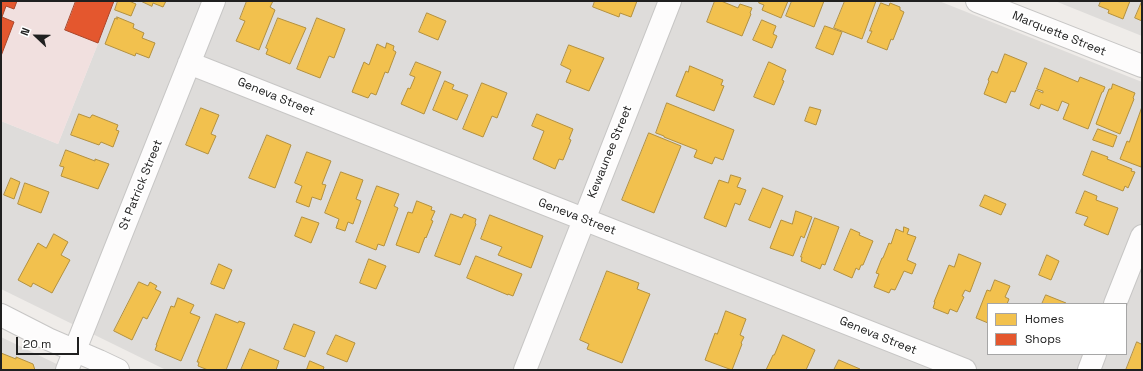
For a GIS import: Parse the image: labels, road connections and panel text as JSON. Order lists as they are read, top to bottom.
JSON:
{
  "streets": {
    "street": [
      "Marquette Street",
      "Geneva Street",
      "Kewaunee Street",
      "St Patrick Street"
    ]
  },
  "crossings": [
    ["Geneva Street", "Kewaunee Street"],
    ["Geneva Street", "St Patrick Street"]
  ],
  "legend": ["Homes", "Shops"],
  "scale_bar": "20 m",
  "north": "left"
}
